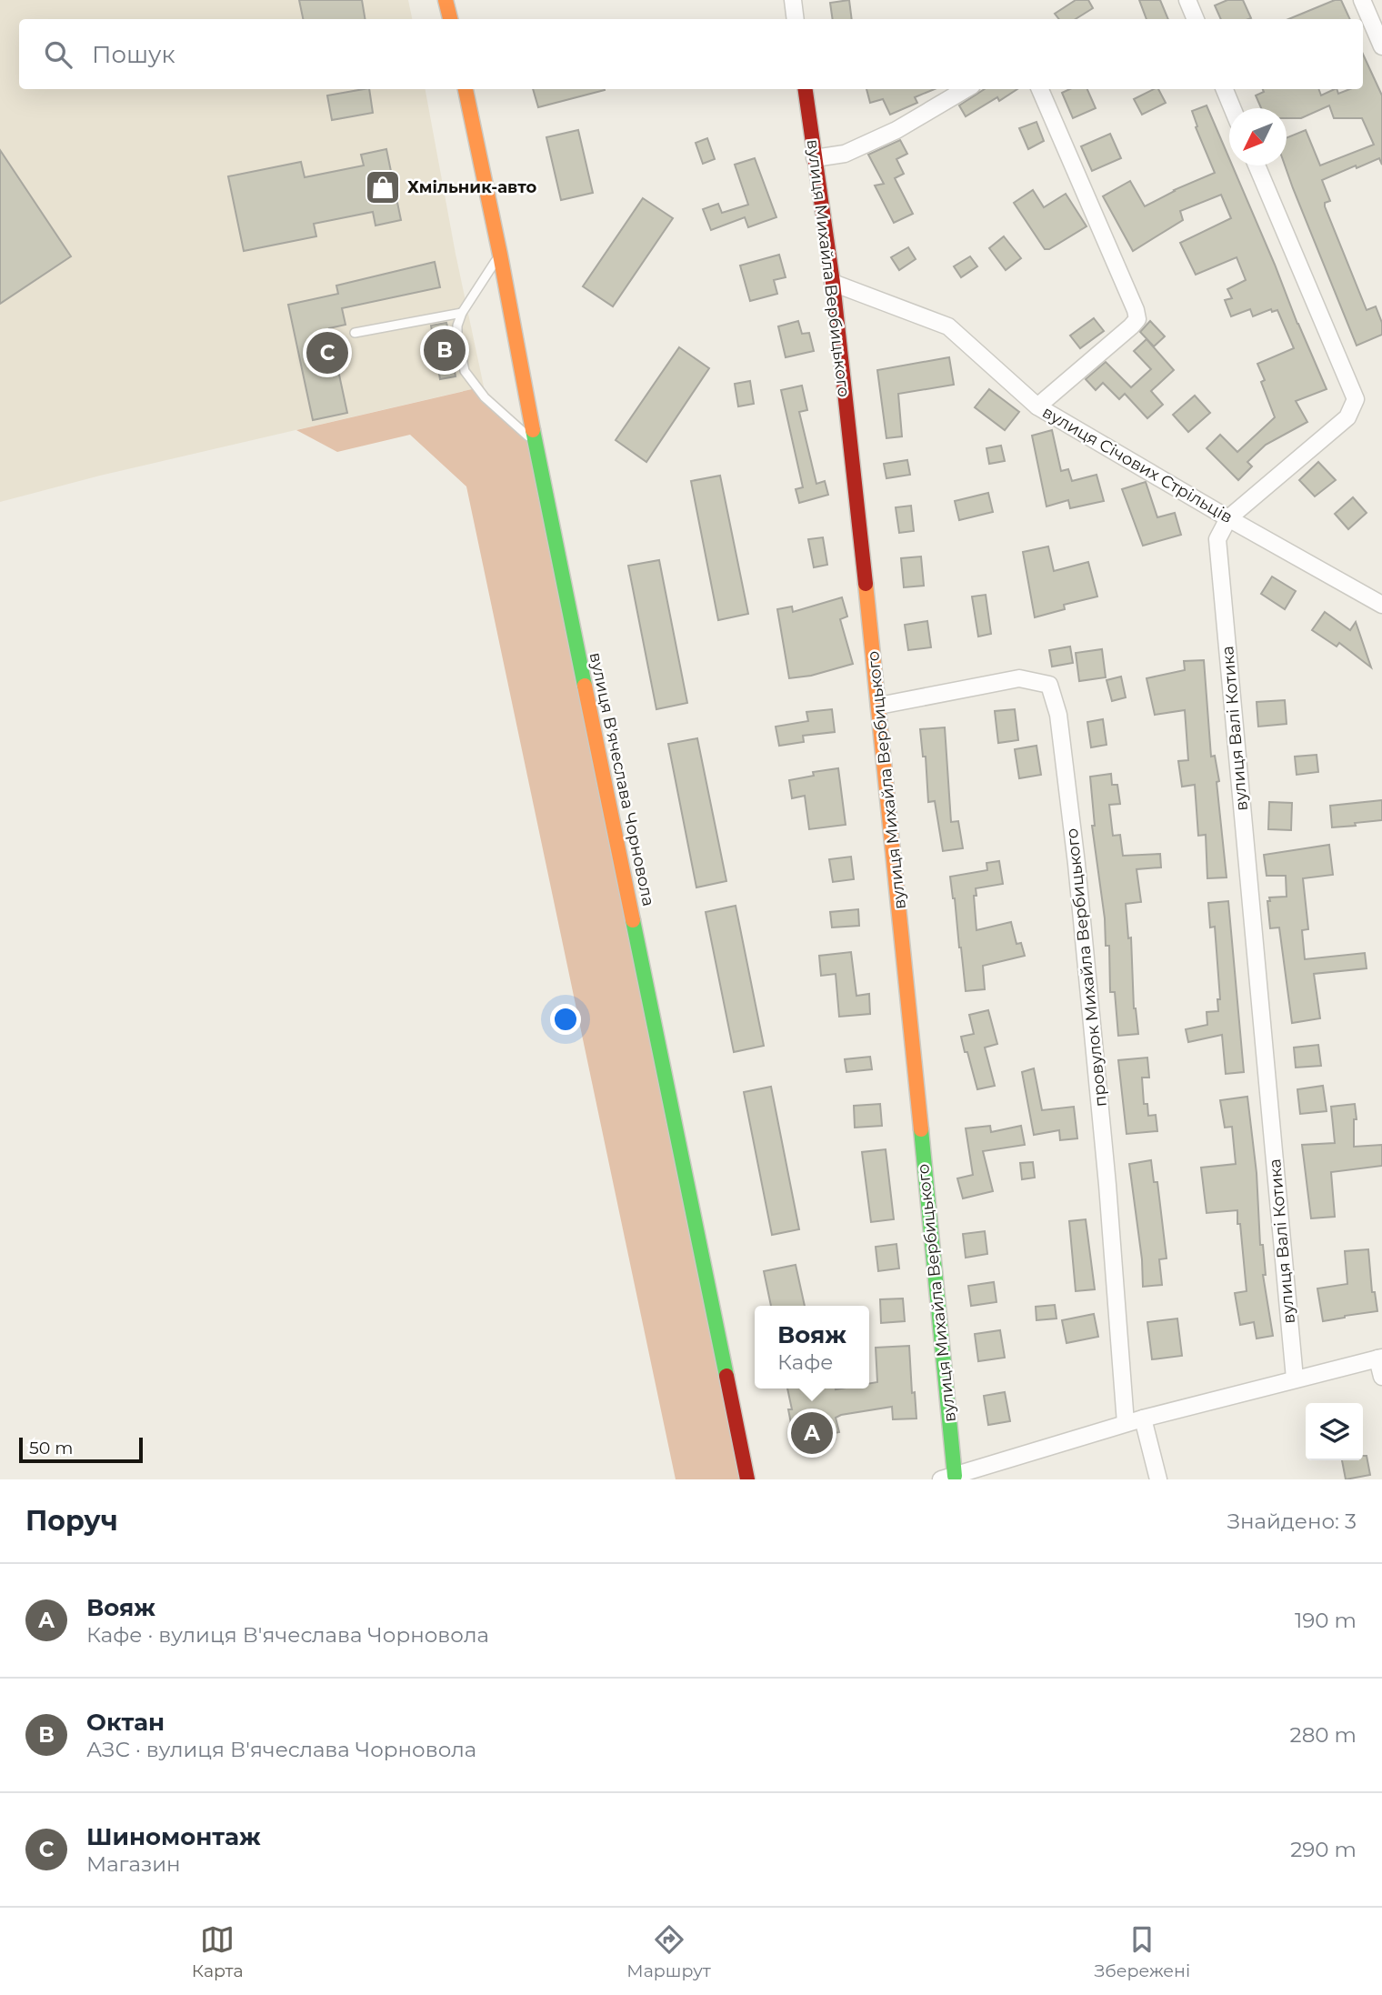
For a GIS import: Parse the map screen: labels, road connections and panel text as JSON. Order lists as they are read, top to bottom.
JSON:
{
  "streets": {
    "street": [
      "вулиця Михайла Вербицького",
      "вулиця Січових Стрільців",
      "вулиця Валі Котика",
      "вулиця В'ячеслава Чорновола",
      "провулок Михайла Вербицького"
    ]
  },
  "crossings": [
    ["вулиця Михайла Вербицького", "вулиця Січових Стрільців"],
    ["вулиця Михайла Вербицького", "провулок Михайла Вербицького"],
    ["вулиця Січових Стрільців", "вулиця Валі Котика"]
  ],
  "places": {
    "shop": ["Хмільник-авто"]
  },
  "scale_bar": "50 m",
  "north": "bottom left",
  "page": {
    "search": "Пошук",
    "pins": ["B", "C", "A"],
    "popup": ["Вояж", "Кафе"],
    "scale": "50 m",
    "heading": ["Поруч", "Знайдено: 3"],
    "list": [
      {
        "mark": "A",
        "name": "Вояж",
        "note": "Кафе · вулиця В'ячеслава Чорновола",
        "value": "190 m"
      },
      {
        "mark": "B",
        "name": "Октан",
        "note": "АЗС · вулиця В'ячеслава Чорновола",
        "value": "280 m"
      },
      {
        "mark": "C",
        "name": "Шиномонтаж",
        "note": "Магазин",
        "value": "290 m"
      }
    ],
    "nav": ["Карта", "Маршрут", "Збережені"]
  }
}
